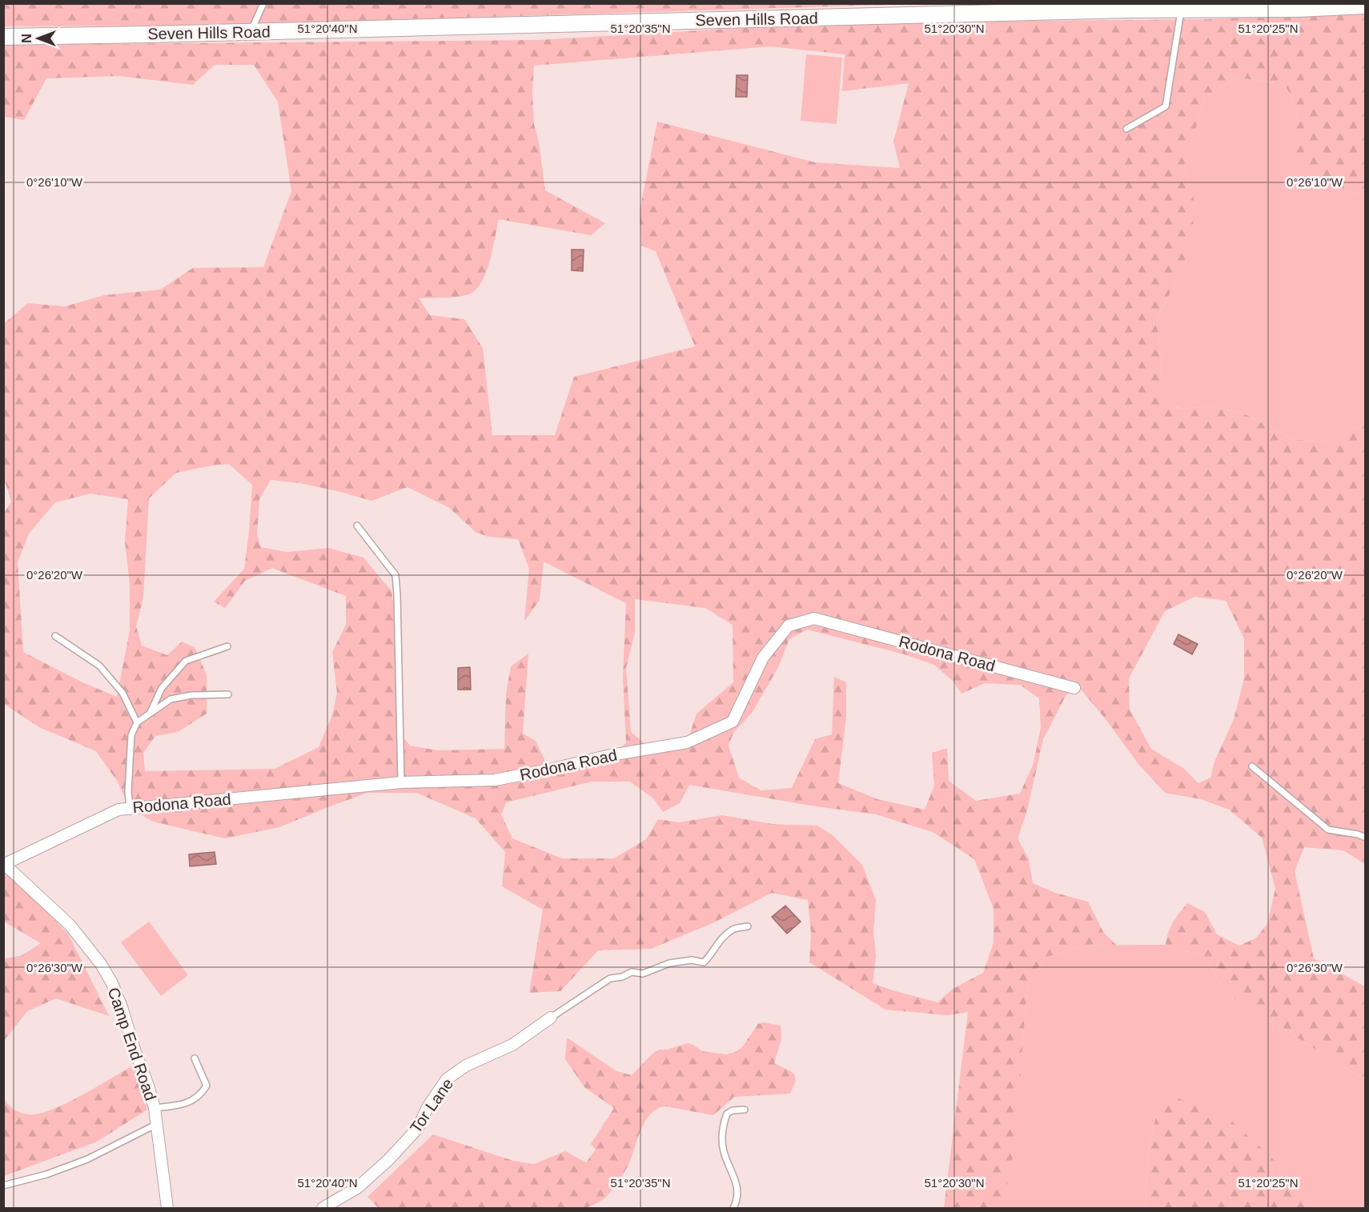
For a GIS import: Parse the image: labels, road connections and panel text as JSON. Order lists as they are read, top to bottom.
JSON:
{
  "streets": {
    "main road": ["Seven Hills Road"],
    "street": ["Rodona Road", "Camp End Road", "Tor Lane"]
  },
  "crossings": [
    ["Rodona Road", "Camp End Road"]
  ],
  "north": "left",
  "coordinates": [
    "51°20'40\"N",
    "51°20'35\"N",
    "51°20'30\"N",
    "51°20'25\"N",
    "0°26'10\"W",
    "0°26'20\"W",
    "0°26'30\"W"
  ]
}
